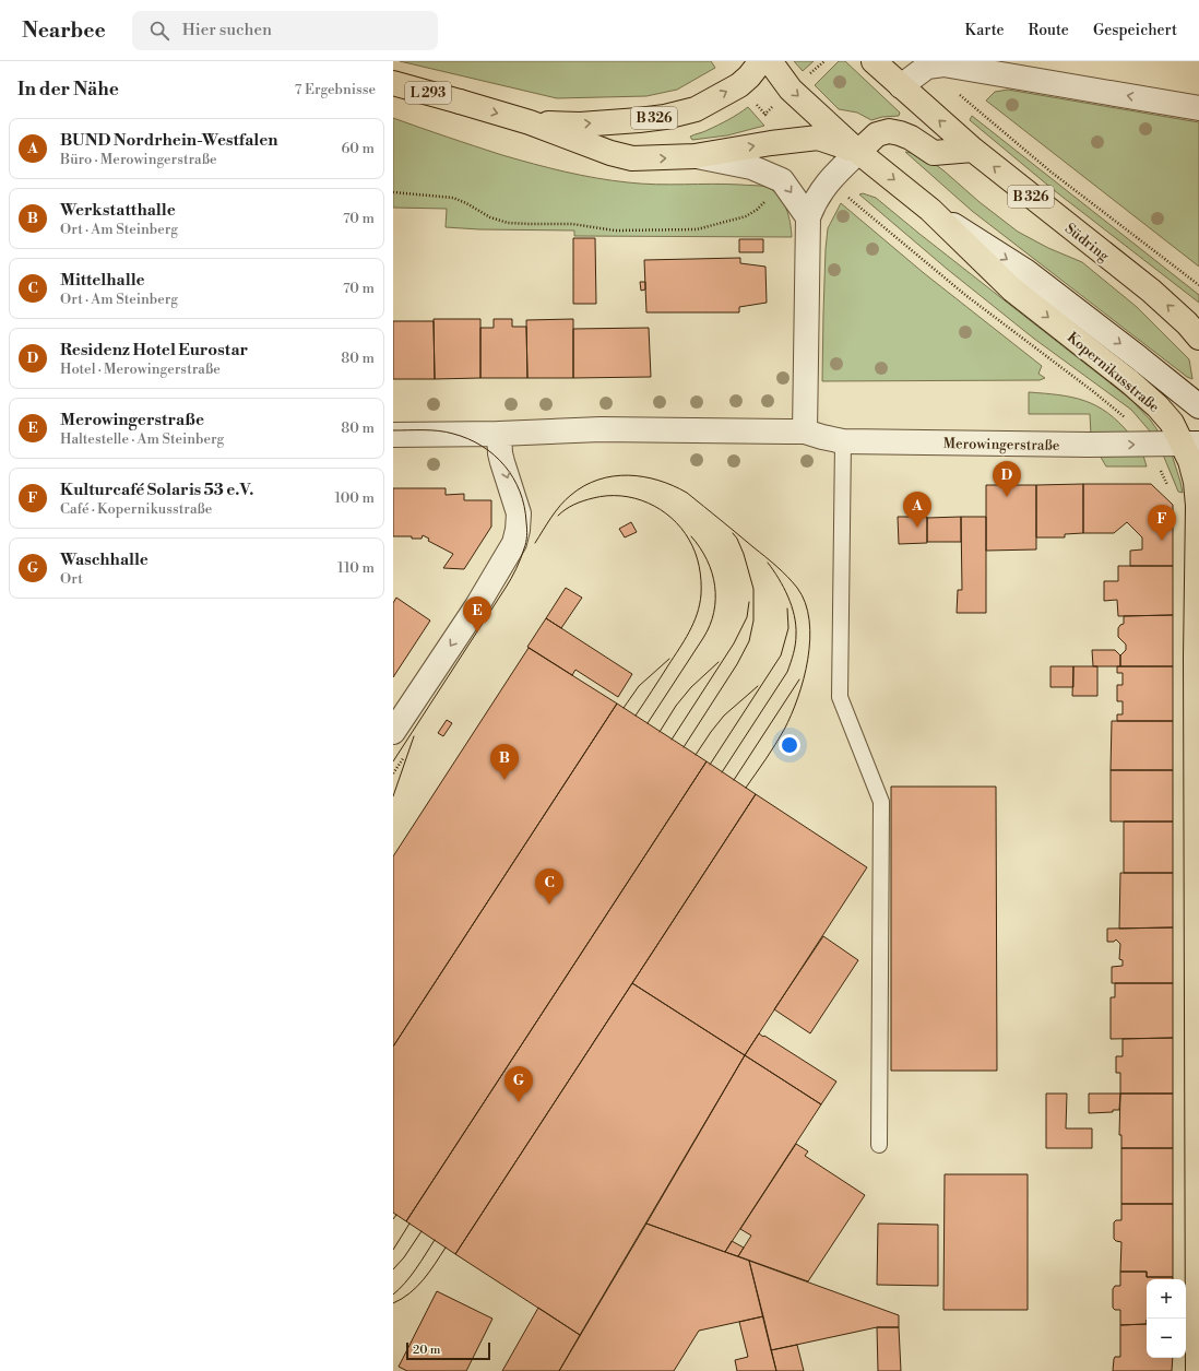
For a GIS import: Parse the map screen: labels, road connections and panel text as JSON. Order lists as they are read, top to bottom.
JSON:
{
  "streets": {
    "main road": [
      "L 293",
      "B 326",
      "Südring",
      "Kopernikusstraße"
    ],
    "street": ["Merowingerstraße"]
  },
  "crossings": [
    ["L 293", "B 326"],
    ["B 326", "Kopernikusstraße"],
    ["Kopernikusstraße", "Merowingerstraße"]
  ],
  "one_way": ["Südring", "Merowingerstraße"],
  "scale_bar": "20 m",
  "page": {
    "header": "Nearbee",
    "search": "Hier suchen",
    "nav": ["Karte", "Route", "Gespeichert"],
    "heading": ["In der Nähe", "7 Ergebnisse"],
    "list": [
      {
        "mark": "A",
        "name": "BUND Nordrhein-Westfalen",
        "note": "Büro · Merowingerstraße",
        "value": "60 m"
      },
      {
        "mark": "B",
        "name": "Werkstatthalle",
        "note": "Ort · Am Steinberg",
        "value": "70 m"
      },
      {
        "mark": "C",
        "name": "Mittelhalle",
        "note": "Ort · Am Steinberg",
        "value": "70 m"
      },
      {
        "mark": "D",
        "name": "Residenz Hotel Eurostar",
        "note": "Hotel · Merowingerstraße",
        "value": "80 m"
      },
      {
        "mark": "E",
        "name": "Merowingerstraße",
        "note": "Haltestelle · Am Steinberg",
        "value": "80 m"
      },
      {
        "mark": "F",
        "name": "Kulturcafé Solaris 53 e.V.",
        "note": "Café · Kopernikusstraße",
        "value": "100 m"
      },
      {
        "mark": "G",
        "name": "Waschhalle",
        "note": "Ort",
        "value": "110 m"
      }
    ],
    "pins": [
      "D",
      "A",
      "F",
      "E",
      "B",
      "C",
      "G"
    ],
    "map_buttons": ["+", "−"],
    "scale": "20 m"
  }
}
